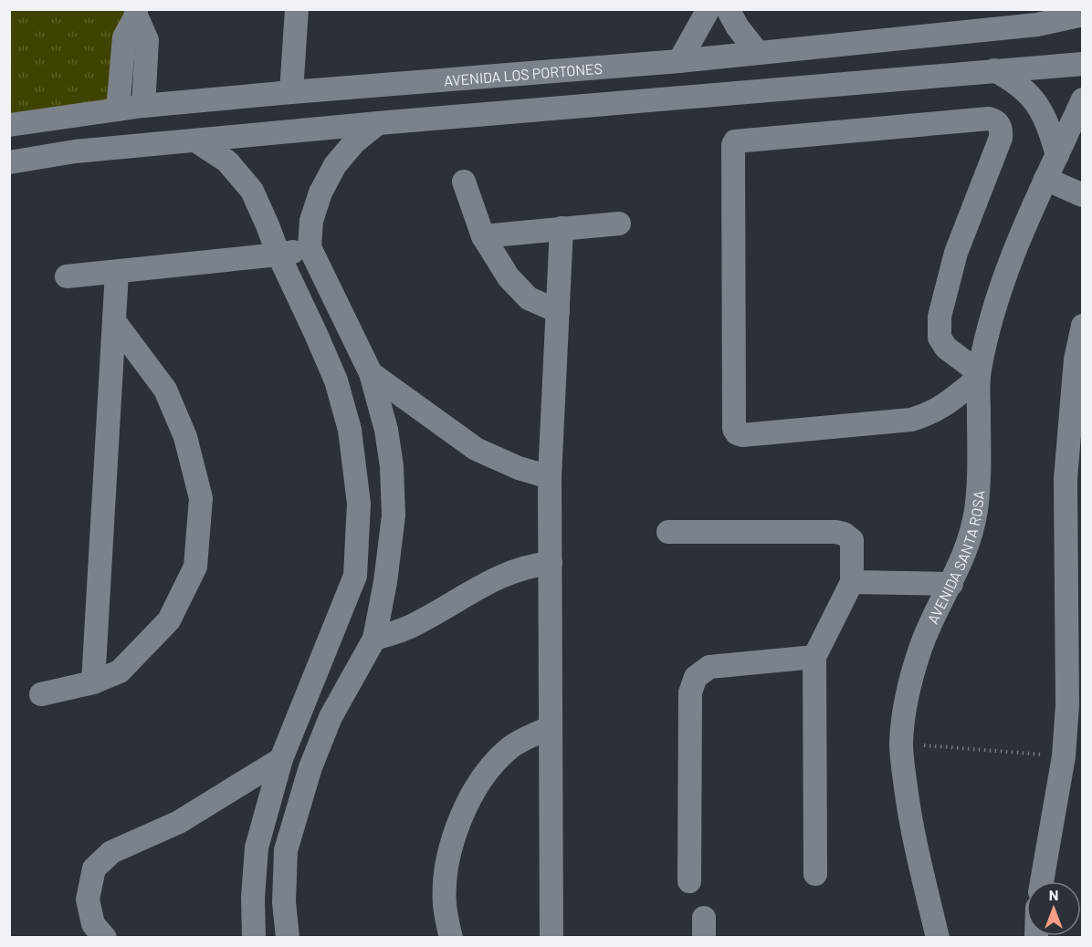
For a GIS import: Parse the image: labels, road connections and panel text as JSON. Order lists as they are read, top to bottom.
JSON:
{
  "streets": {
    "street": ["AVENIDA LOS PORTONES", "AVENIDA SANTA ROSA"]
  },
  "north": "top"
}
